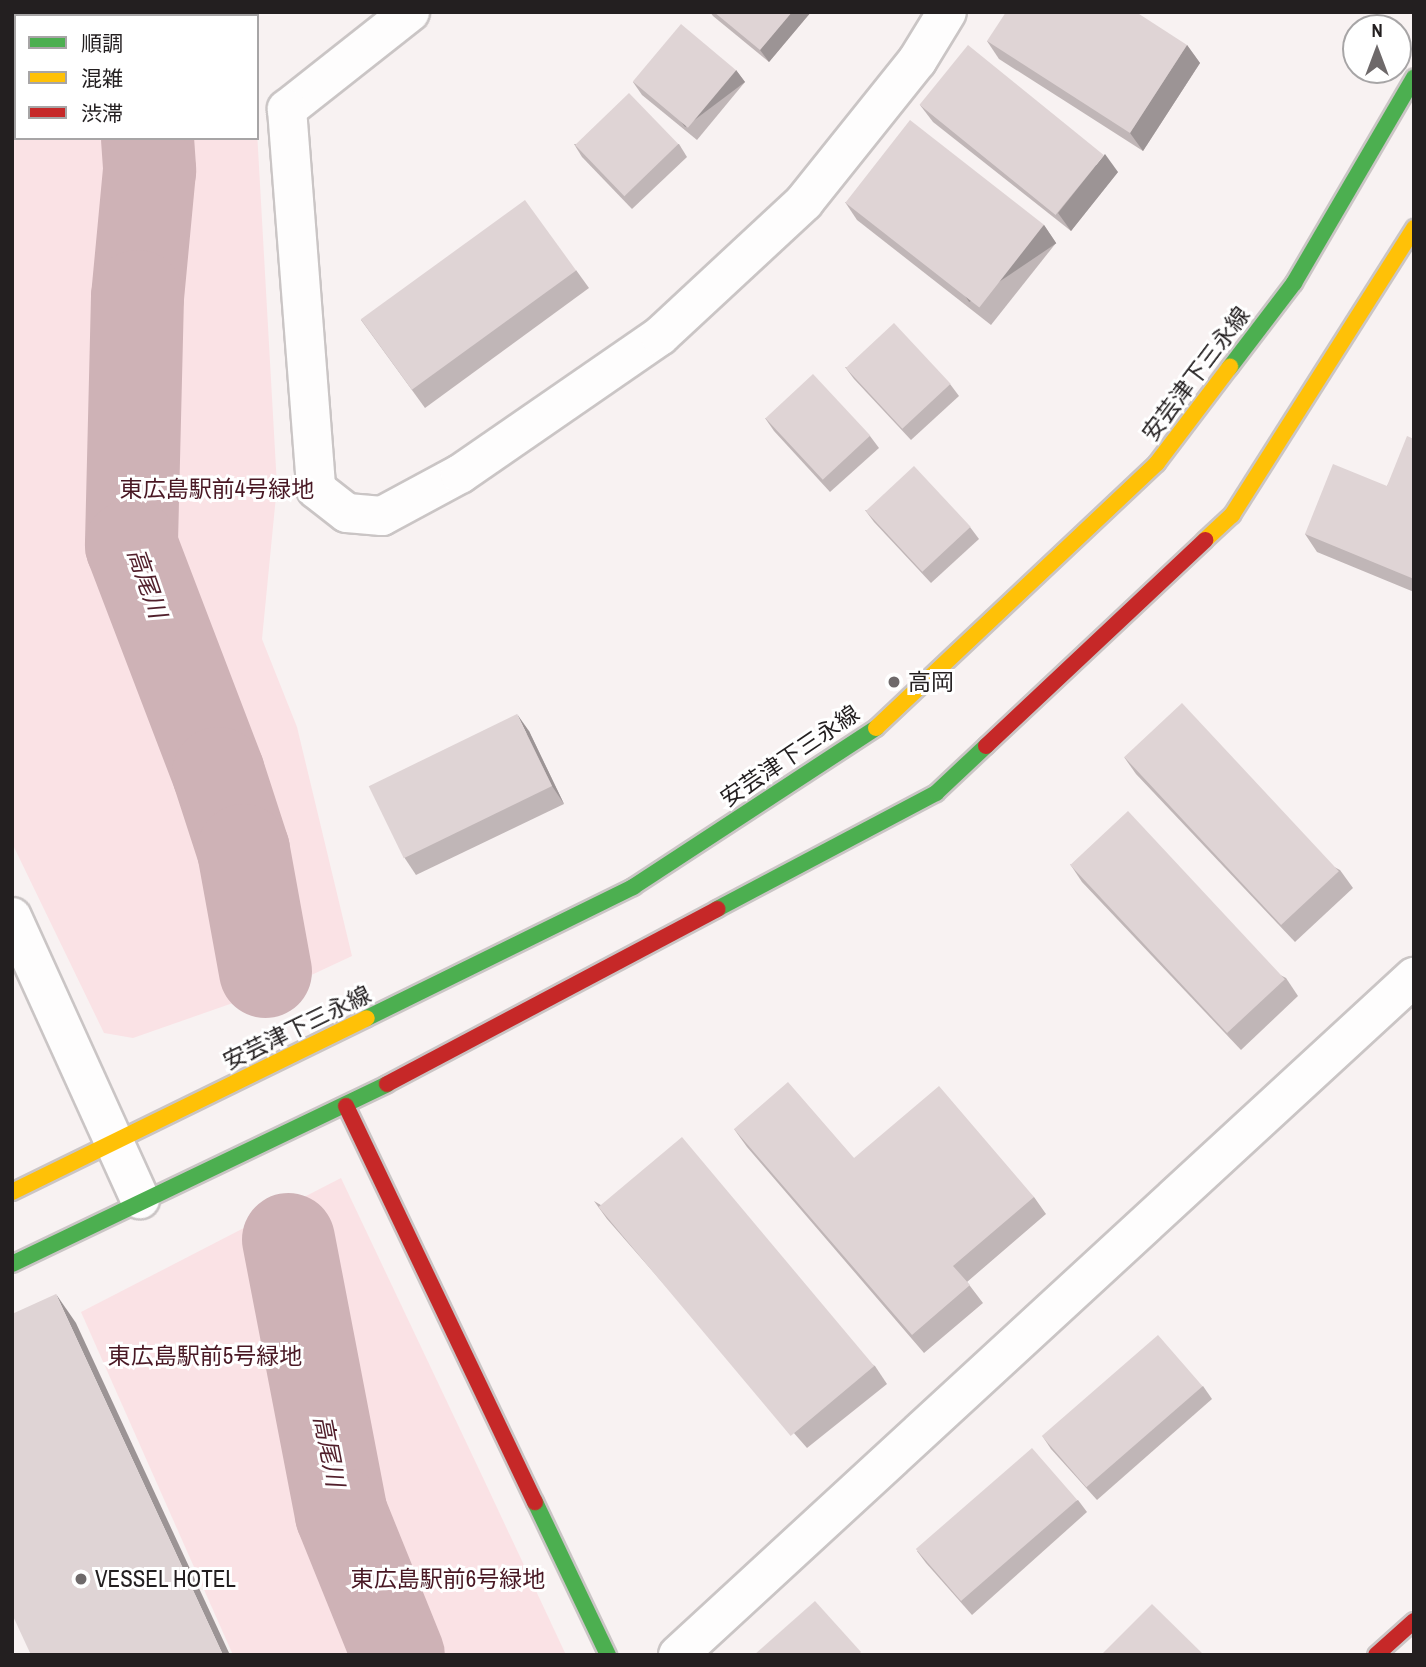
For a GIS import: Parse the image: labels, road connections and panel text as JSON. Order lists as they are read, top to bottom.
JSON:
{
  "streets": {
    "main road": ["安芸津下三永線"]
  },
  "water": ["高尾川"],
  "parks": ["東広島駅前4号緑地", "東広島駅前5号緑地", "東広島駅前6号緑地"],
  "places": ["高岡", "VESSEL HOTEL"],
  "legend": ["順調", "混雑", "渋滞"],
  "north": "top"
}
